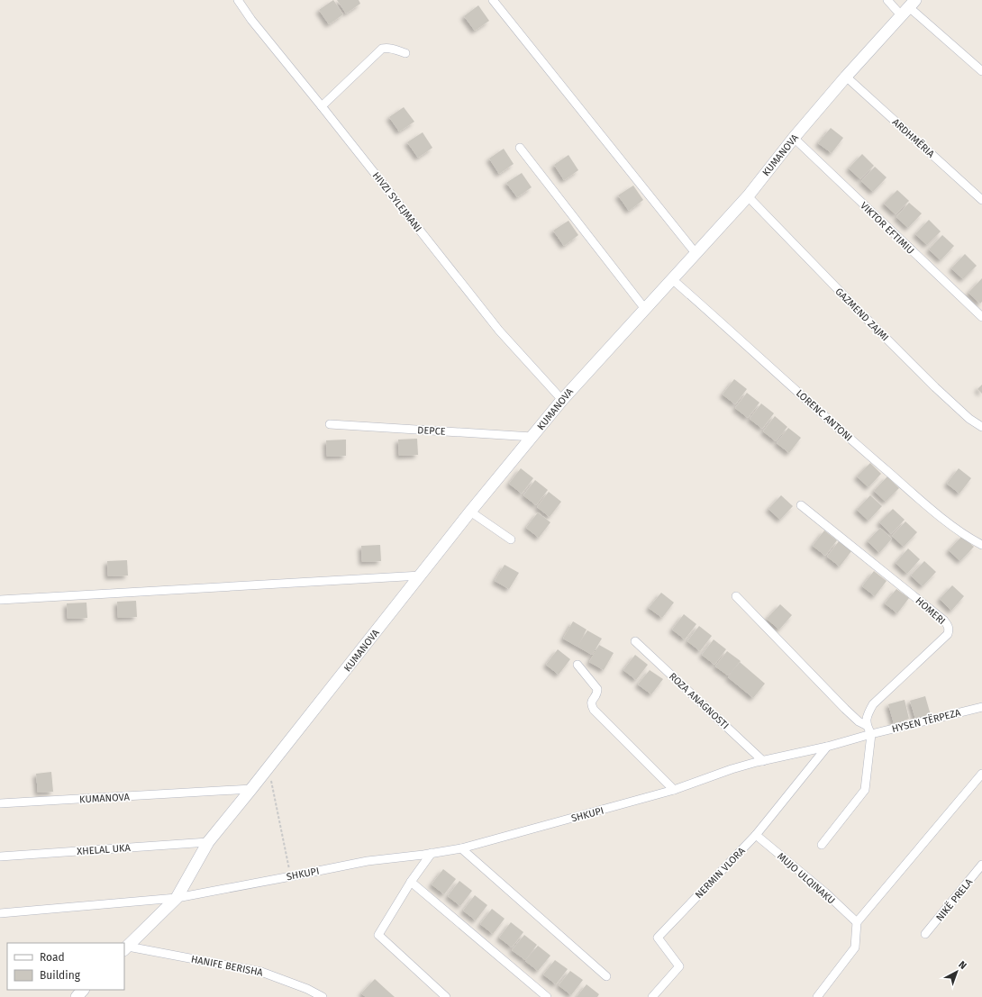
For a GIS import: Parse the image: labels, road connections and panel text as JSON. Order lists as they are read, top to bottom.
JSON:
{
  "streets": {
    "main road": ["KUMANOVA"],
    "street": [
      "ARDHMËRIA",
      "HIVZI SYLEJMANI",
      "VIKTOR EFTIMIU",
      "GAZMEND ZAJMI",
      "LORENC ANTONI",
      "DEPCE",
      "HOMERI",
      "ROZA ANAGNOSTI",
      "HYSEN TËRPEZA",
      "SHKUPI",
      "XHELAL UKA",
      "NERMIN VLORA",
      "MUJO ULQINAKU",
      "NIKË PRELA",
      "HANIFE BERISHA"
    ]
  },
  "crossings": [
    ["ARDHMËRIA", "KUMANOVA"],
    ["KUMANOVA", "HIVZI SYLEJMANI"],
    ["KUMANOVA", "VIKTOR EFTIMIU"],
    ["KUMANOVA", "GAZMEND ZAJMI"],
    ["KUMANOVA", "LORENC ANTONI"],
    ["KUMANOVA", "DEPCE"],
    ["KUMANOVA", "SHKUPI"],
    ["KUMANOVA", "XHELAL UKA"],
    ["KUMANOVA", "HANIFE BERISHA"],
    ["ROZA ANAGNOSTI", "SHKUPI"],
    ["HYSEN TËRPEZA", "SHKUPI"],
    ["SHKUPI", "NERMIN VLORA"],
    ["NERMIN VLORA", "MUJO ULQINAKU"]
  ],
  "legend": ["Road", "Building"],
  "north": "top right"
}
